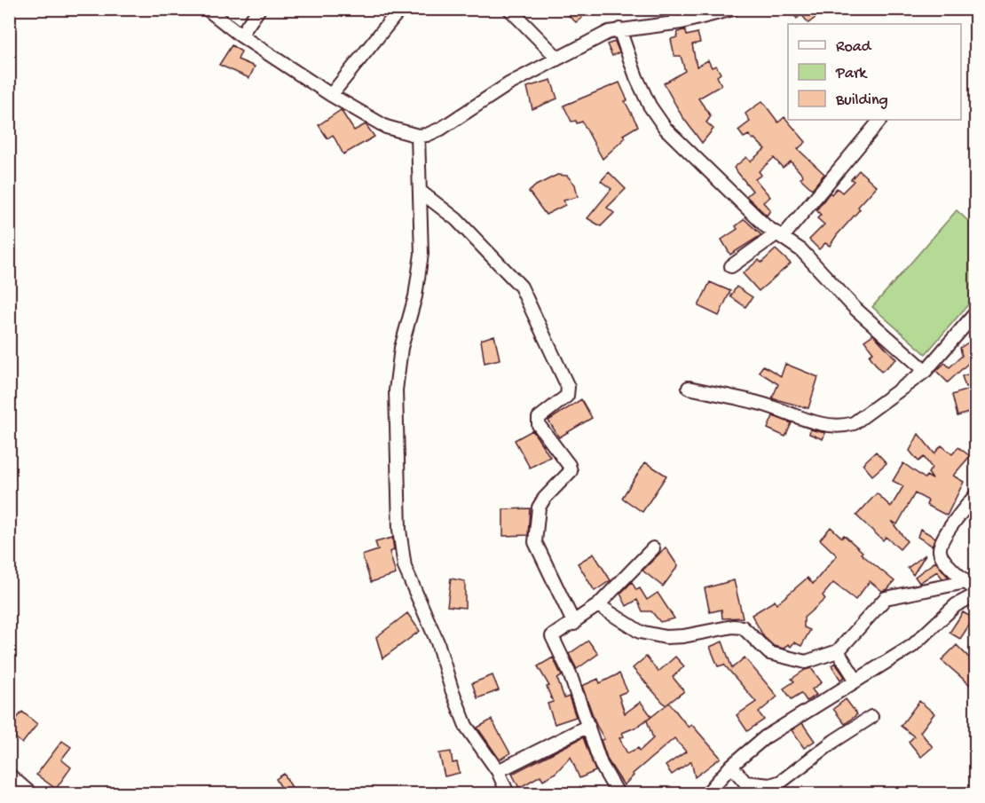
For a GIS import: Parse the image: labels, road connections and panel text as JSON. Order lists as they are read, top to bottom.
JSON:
{
  "legend": ["Road", "Park", "Building"]
}
